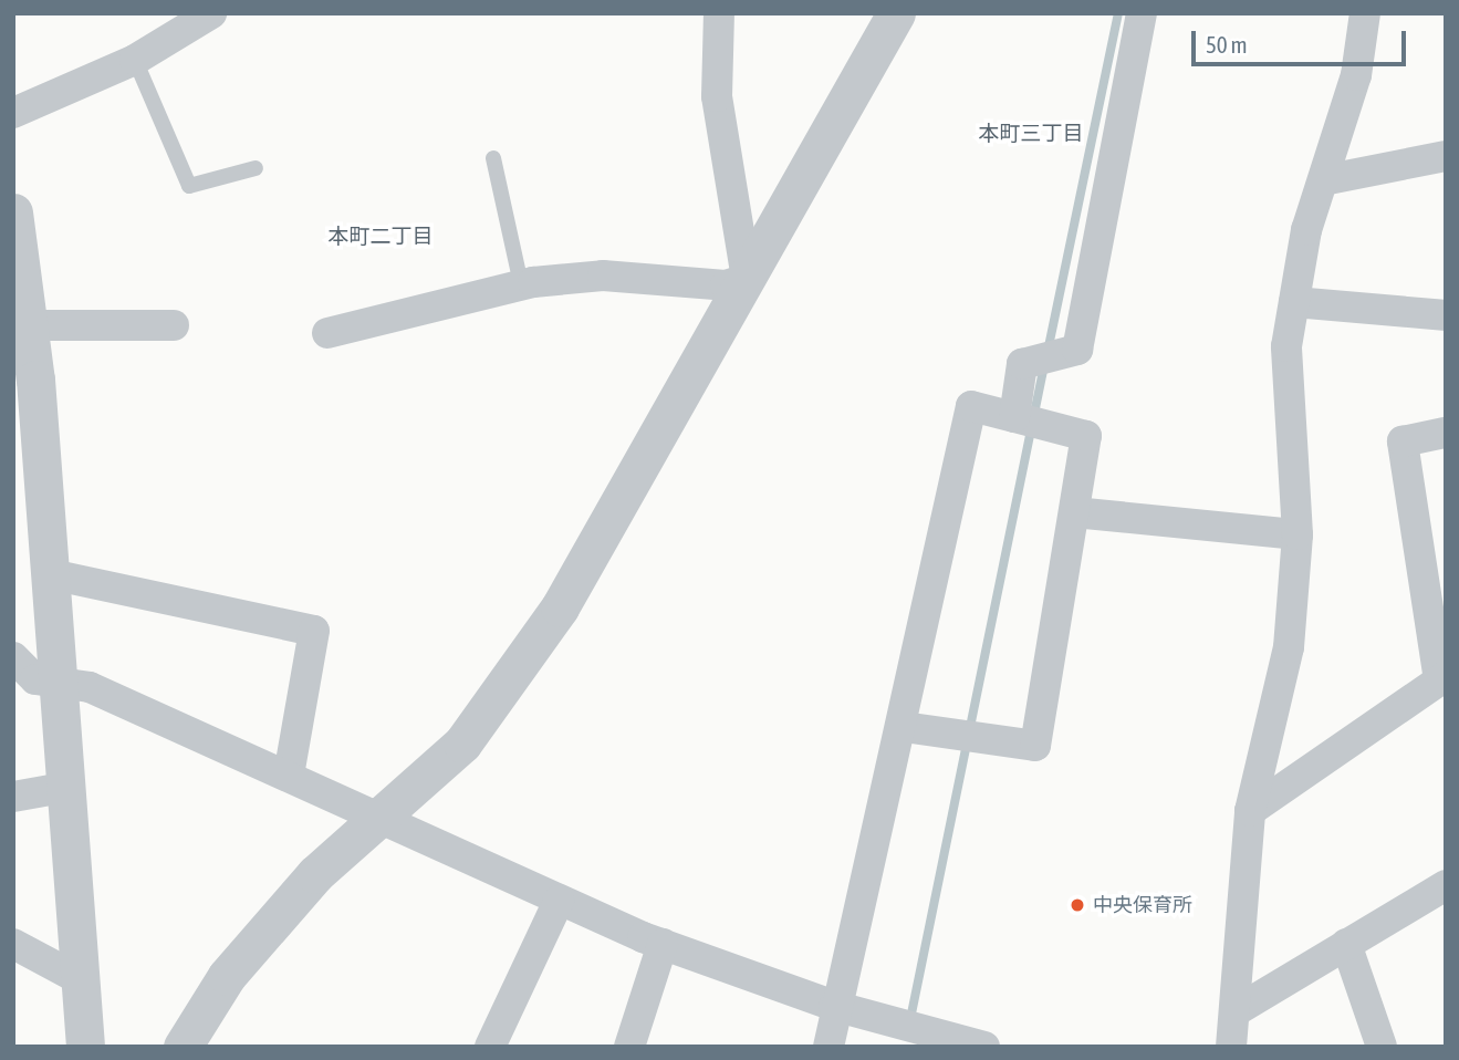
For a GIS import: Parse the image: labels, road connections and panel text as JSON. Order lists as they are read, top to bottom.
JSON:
{
  "districts": ["本町三丁目", "本町二丁目"],
  "places": ["中央保育所"],
  "scale_bar": "50 m"
}
